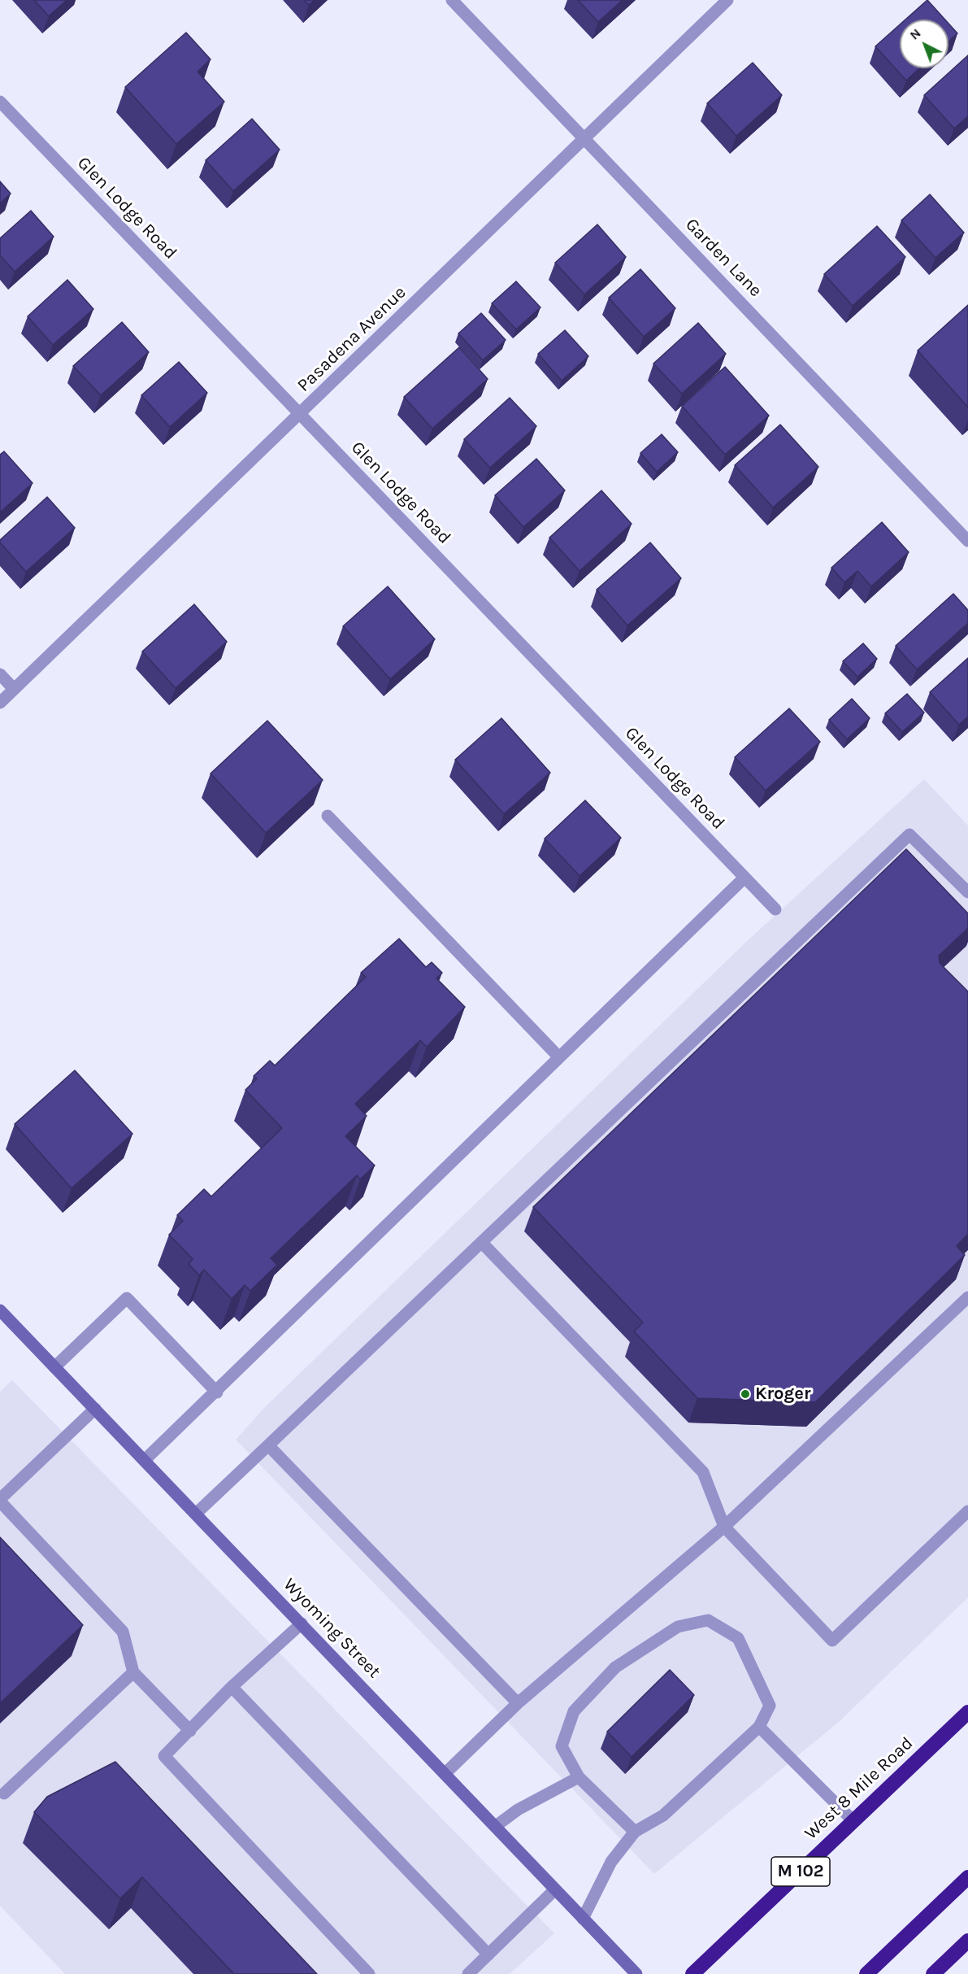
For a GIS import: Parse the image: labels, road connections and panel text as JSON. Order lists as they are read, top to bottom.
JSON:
{
  "streets": {
    "highway": ["West 8 Mile Road", "M 102"],
    "street": [
      "Glen Lodge Road",
      "Garden Lane",
      "Pasadena Avenue",
      "Wyoming Street"
    ]
  },
  "crossings": [
    ["Glen Lodge Road", "Pasadena Avenue"],
    ["Garden Lane", "Pasadena Avenue"]
  ],
  "places": ["Kroger"],
  "north": "top left"
}
